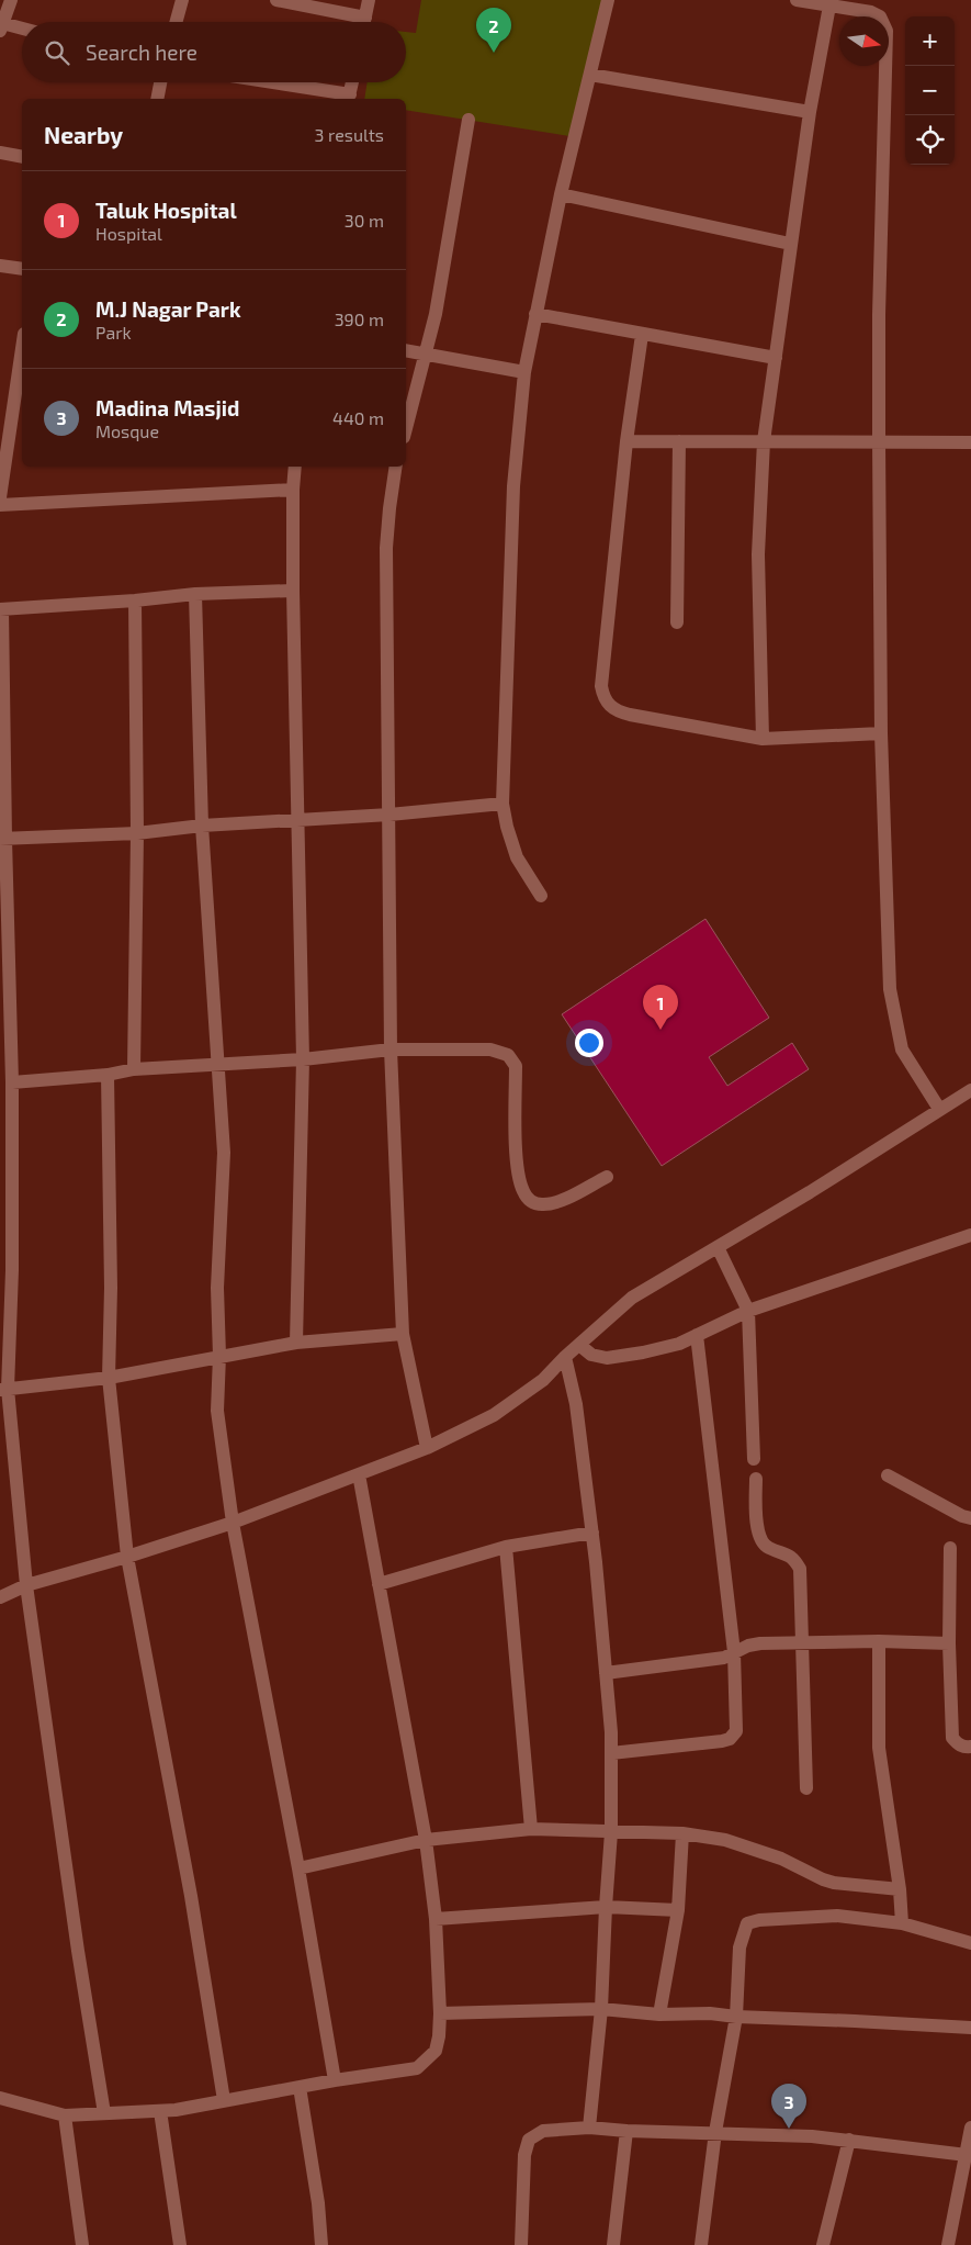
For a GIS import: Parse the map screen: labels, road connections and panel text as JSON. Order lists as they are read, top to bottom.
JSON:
{
  "north": "right",
  "page": {
    "pins": ["2", "1", "3"],
    "map_buttons": ["+", "−"],
    "search": "Search here",
    "heading": ["Nearby", "3 results"],
    "list": [
      {
        "mark": "1",
        "name": "Taluk Hospital",
        "note": "Hospital",
        "value": "30 m"
      },
      {
        "mark": "2",
        "name": "M.J Nagar Park",
        "note": "Park",
        "value": "390 m"
      },
      {
        "mark": "3",
        "name": "Madina Masjid",
        "note": "Mosque",
        "value": "440 m"
      }
    ]
  }
}
